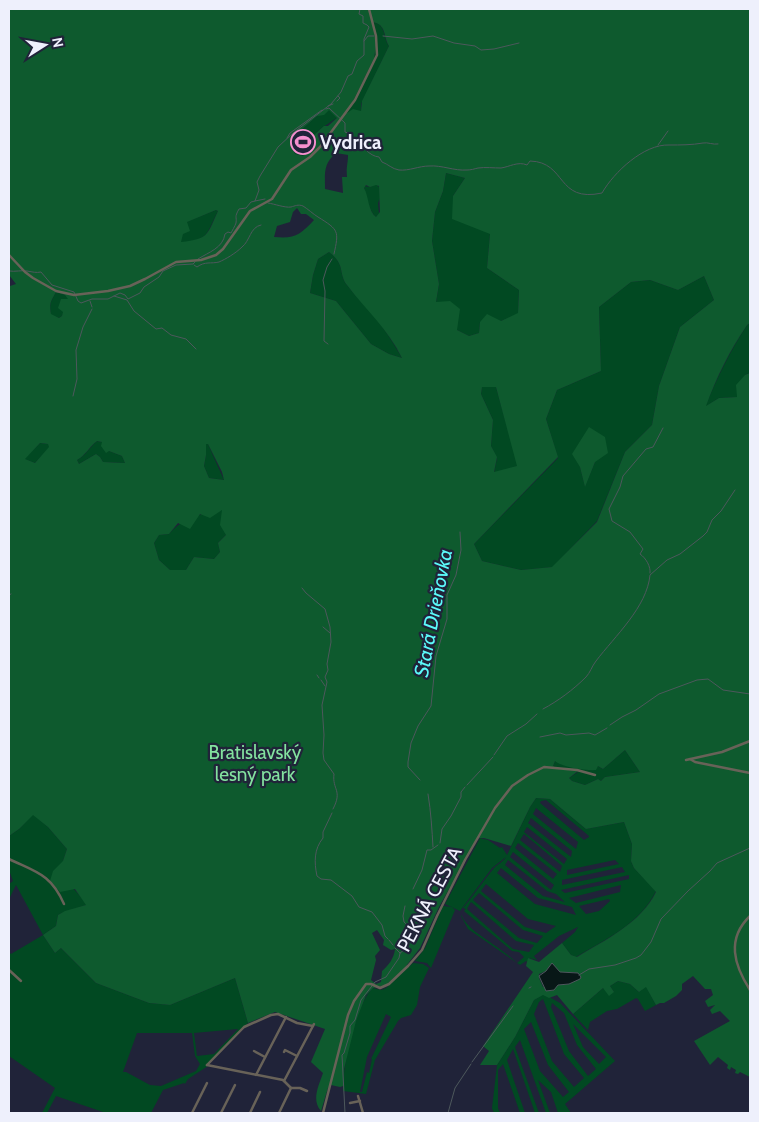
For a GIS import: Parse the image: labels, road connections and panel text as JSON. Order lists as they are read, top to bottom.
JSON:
{
  "streets": {
    "street": ["PEKNÁ CESTA"]
  },
  "water": ["Stará Drieňovka"],
  "parks": ["Bratislavský lesný park"],
  "places": {
    "sports": ["Vydrica"]
  },
  "north": "right"
}
